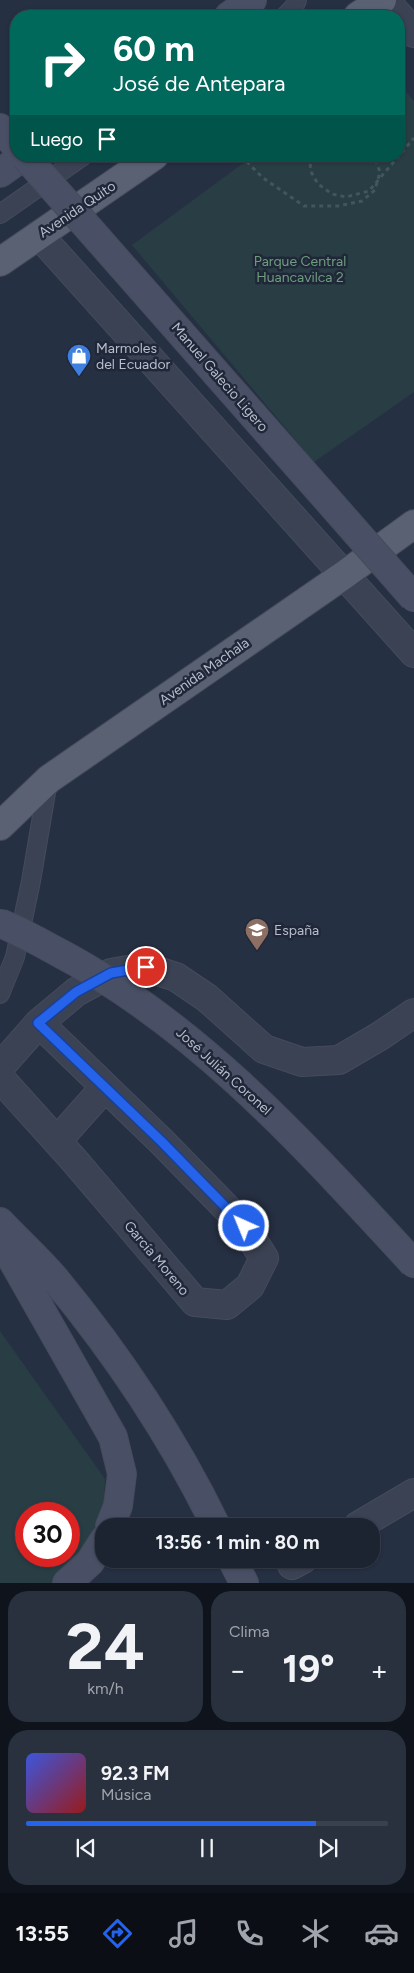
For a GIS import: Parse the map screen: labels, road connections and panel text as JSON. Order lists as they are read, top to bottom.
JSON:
{
  "streets": {
    "main road": [
      "Avenida Quito",
      "Manuel Galecio Ligero",
      "Avenida Machala",
      "José Julián Coronel"
    ],
    "street": ["García Moreno"]
  },
  "parks": ["Parque Central Huancavilca 2"],
  "places": {
    "shop": ["Marmoles del Ecuador"],
    "school or university": ["España"]
  },
  "page": {
    "turn": ["60 m", "José de Antepara"],
    "then": "Luego",
    "limit": "30",
    "trip": "13:56 · 1 min · 80 m",
    "tile": [
      ["24", "km/h"],
      "Clima"
    ],
    "heat": ["−", "19°", "+"],
    "song": ["92.3 FM", "Música"],
    "tabs": "13:55"
  }
}
